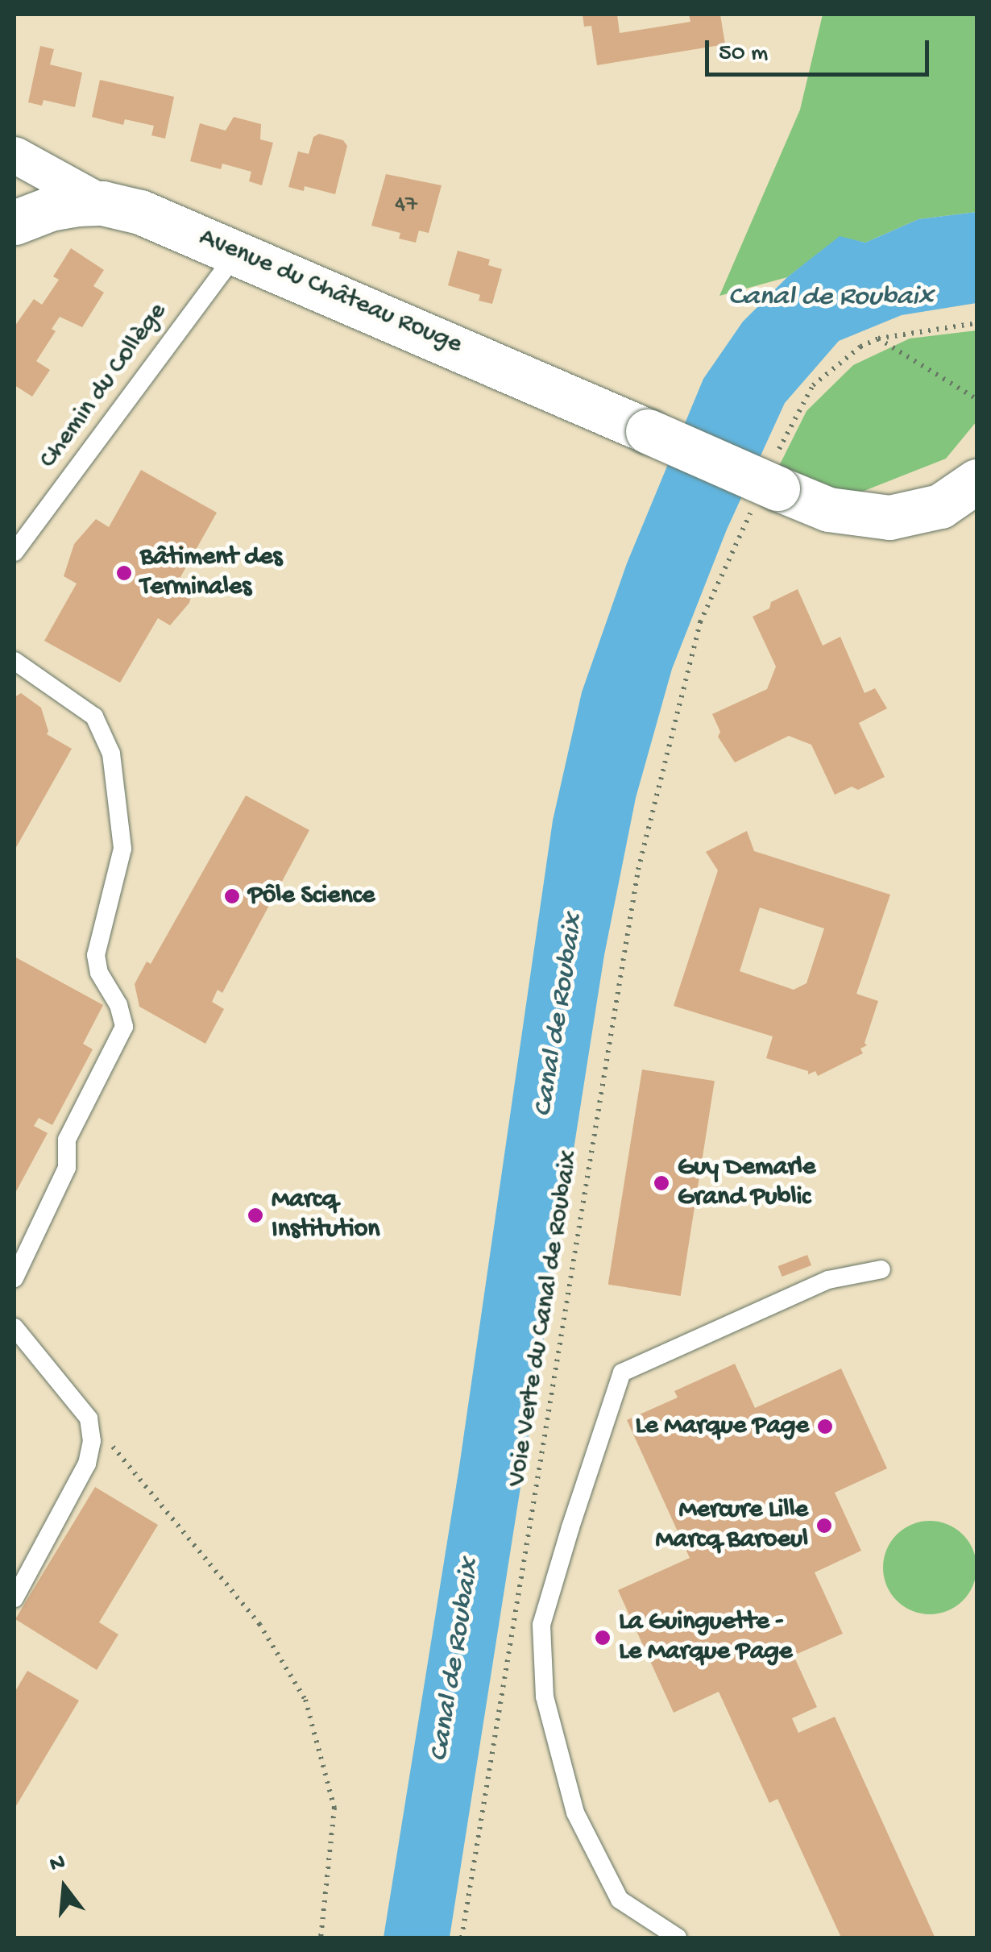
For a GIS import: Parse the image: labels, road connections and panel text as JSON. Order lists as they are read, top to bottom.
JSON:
{
  "streets": {
    "street": ["Avenue du Château Rouge"],
    "lane": ["Chemin du Collège"],
    "path": ["Voie Verte du Canal de Roubaix"]
  },
  "crossings": [
    ["Avenue du Château Rouge", "Chemin du Collège"],
    ["Avenue du Château Rouge", "Voie Verte du Canal de Roubaix"]
  ],
  "water": ["Canal de Roubaix"],
  "places": [
    "Bâtiment des Terminales",
    "Pôle Science",
    "Guy Demarle Grand Public",
    "Marcq Institution",
    "Le Marque Page",
    "Mercure Lille Marcq Baroeul",
    "La Guinguette - Le Marque Page"
  ],
  "house_numbers": ["47"],
  "scale_bar": "50 m",
  "north": "top"
}
